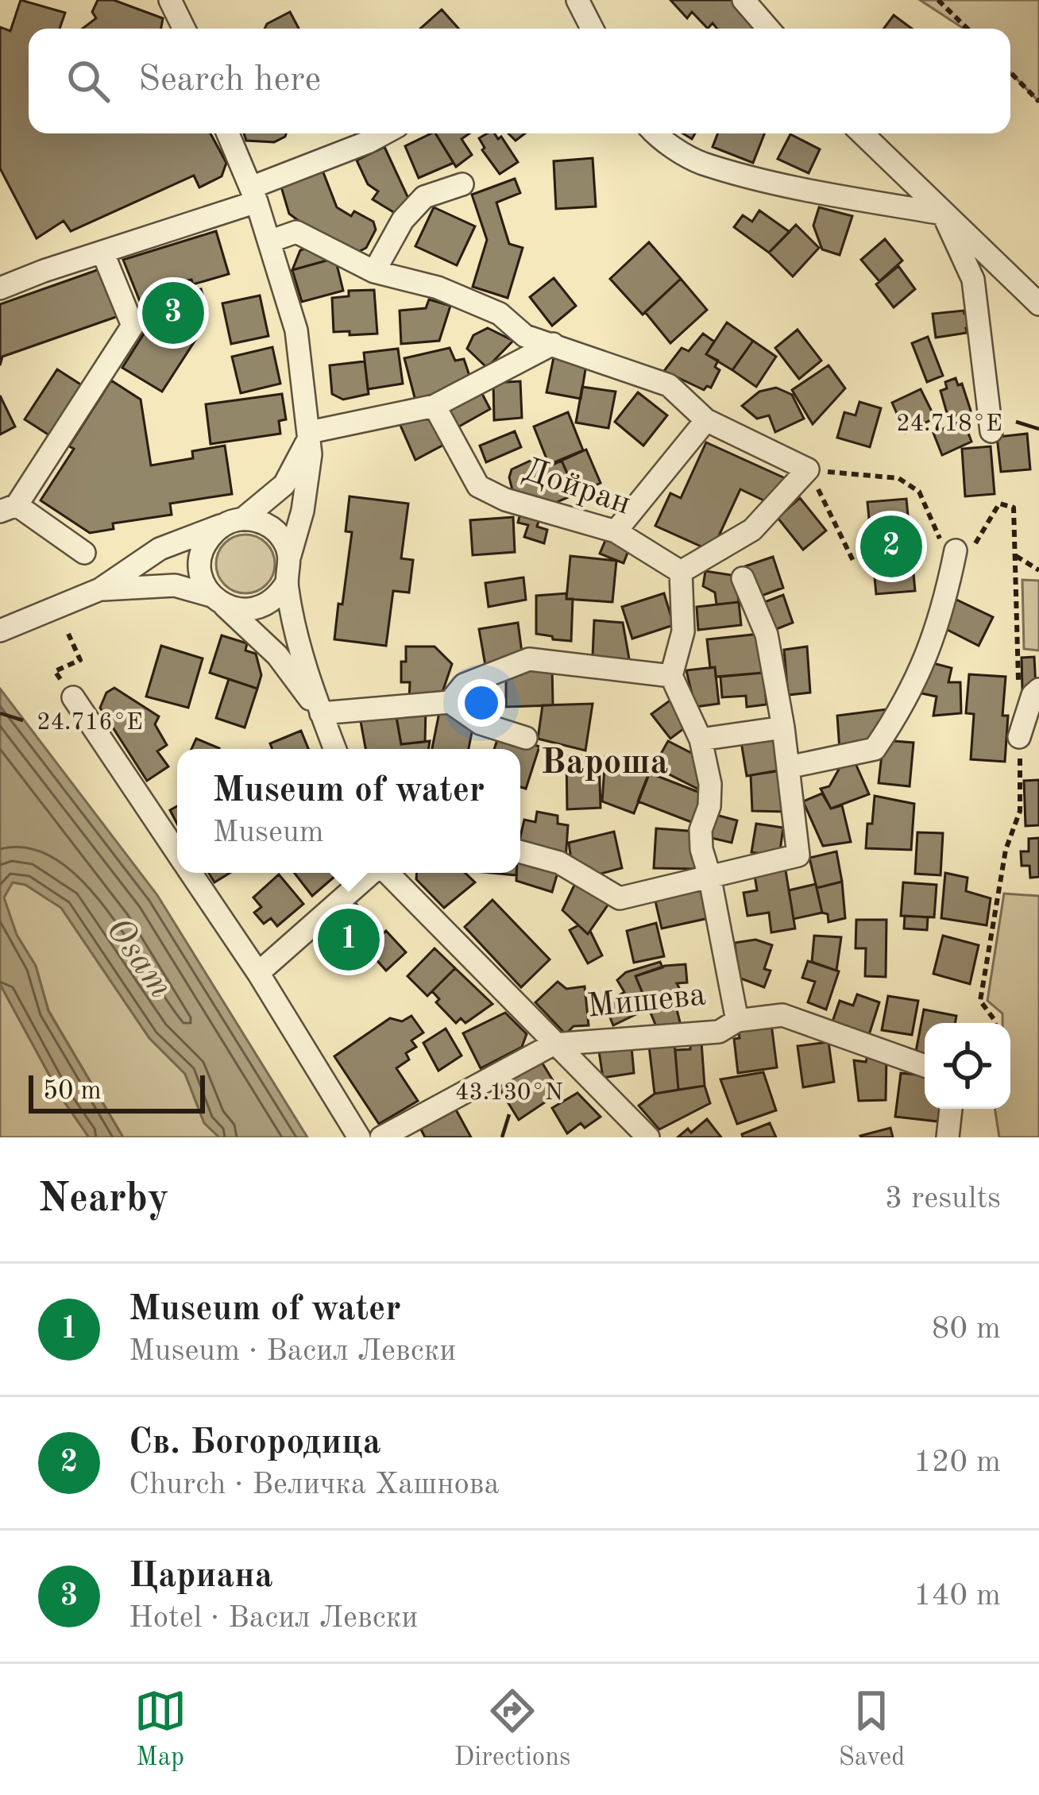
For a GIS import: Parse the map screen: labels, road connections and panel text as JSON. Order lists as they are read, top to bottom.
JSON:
{
  "streets": {
    "street": ["Дойран", "Мишева"]
  },
  "districts": ["Вароша"],
  "water": ["Osam"],
  "scale_bar": "50 m",
  "page": {
    "search": "Search here",
    "pins": ["3", "2", "1"],
    "popup": ["Museum of water", "Museum"],
    "scale": "50 m",
    "heading": ["Nearby", "3 results"],
    "list": [
      {
        "mark": "1",
        "name": "Museum of water",
        "note": "Museum · Васил Левски",
        "value": "80 m"
      },
      {
        "mark": "2",
        "name": "Св. Богородица",
        "note": "Church · Величка Хашнова",
        "value": "120 m"
      },
      {
        "mark": "3",
        "name": "Цариана",
        "note": "Hotel · Васил Левски",
        "value": "140 m"
      }
    ],
    "nav": ["Map", "Directions", "Saved"]
  },
  "coordinates": ["24.718°E", "24.716°E", "43.130°N"]
}
